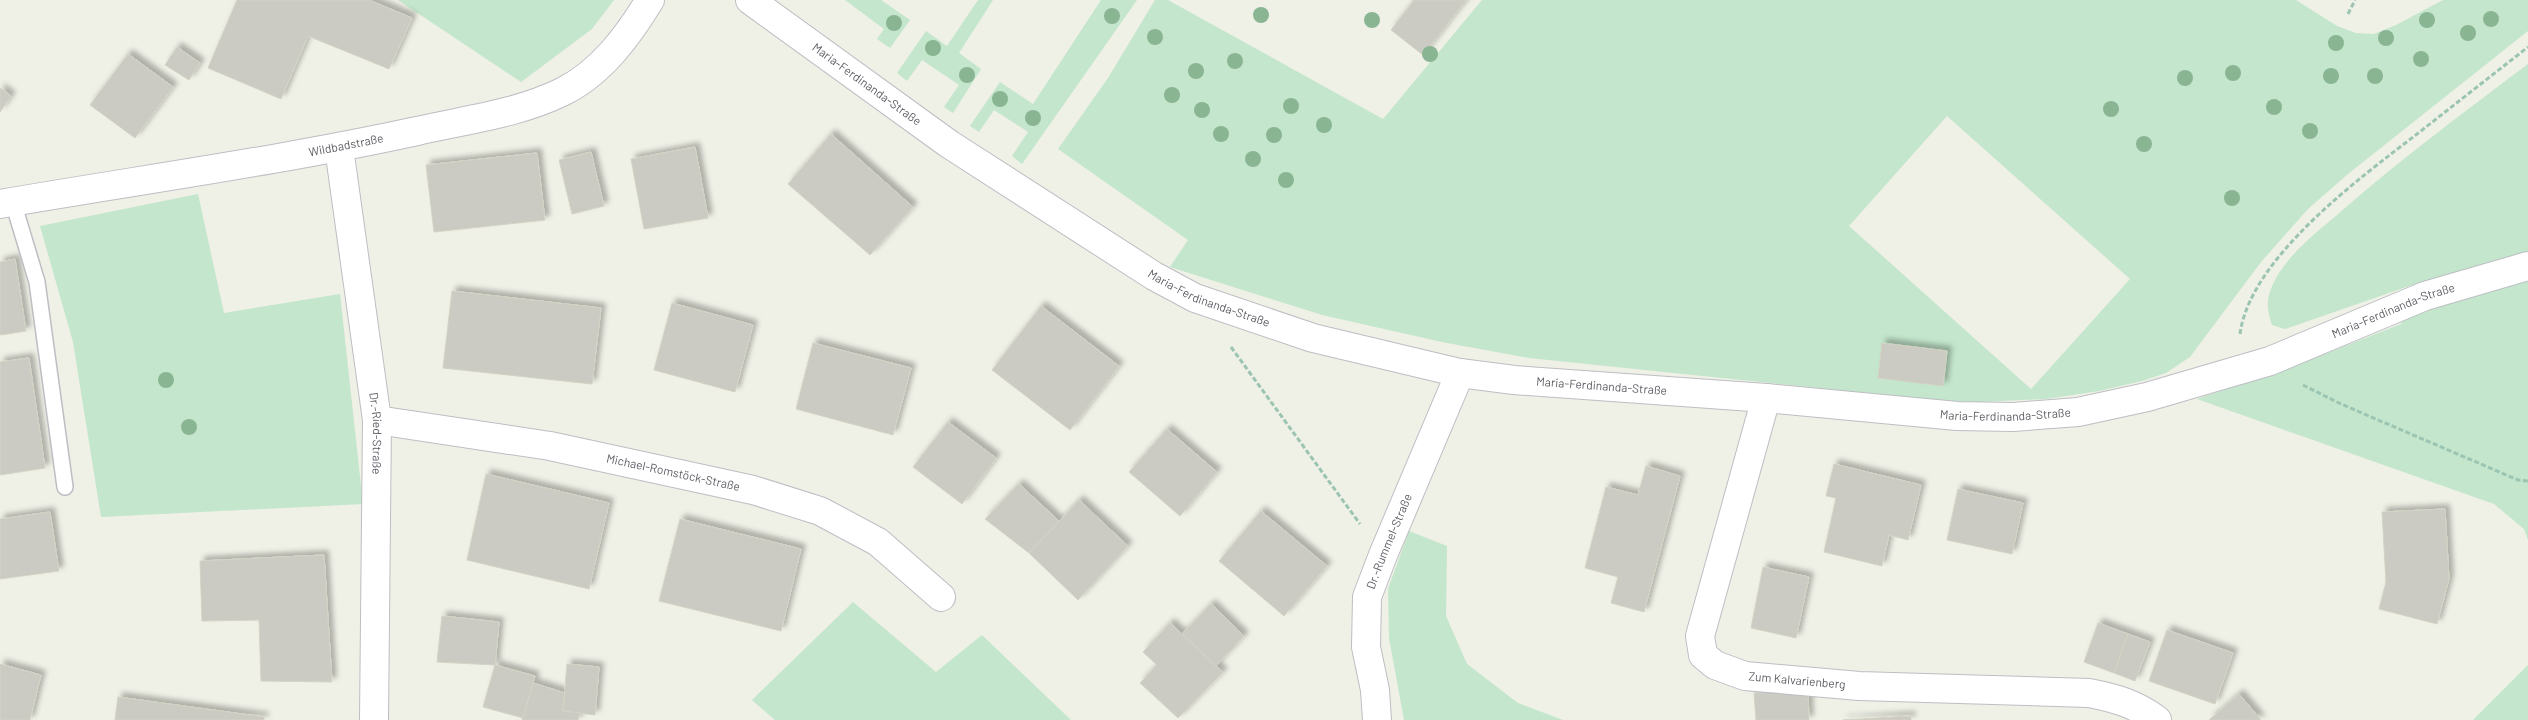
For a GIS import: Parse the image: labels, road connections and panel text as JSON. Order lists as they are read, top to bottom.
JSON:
{
  "streets": {
    "street": [
      "Maria-Ferdinanda-Straße",
      "Wildbadstraße",
      "Dr.-Ried-Straße",
      "Michael-Romstöck-Straße",
      "Dr.-Rummel-Straße",
      "Zum Kalvarienberg"
    ]
  },
  "crossings": [
    ["Maria-Ferdinanda-Straße", "Dr.-Rummel-Straße"],
    ["Maria-Ferdinanda-Straße", "Zum Kalvarienberg"],
    ["Wildbadstraße", "Dr.-Ried-Straße"],
    ["Dr.-Ried-Straße", "Michael-Romstöck-Straße"]
  ]
}
